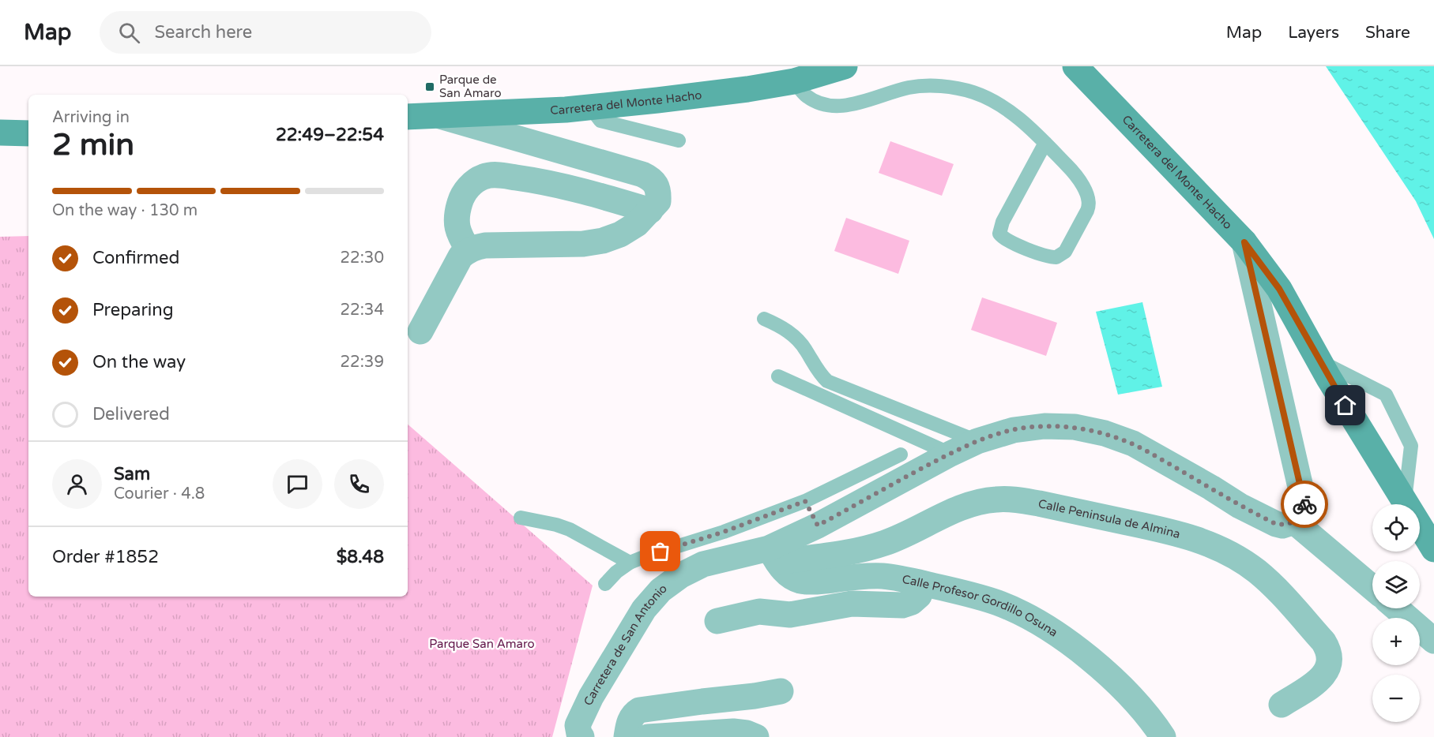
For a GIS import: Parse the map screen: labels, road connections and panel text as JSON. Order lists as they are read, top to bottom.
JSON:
{
  "streets": {
    "main road": ["Carretera del Monte Hacho"],
    "street": ["Calle Peninsula de Almina", "Calle Profesor Gordillo Osuna", "Carretera de San Antonio"]
  },
  "crossings": [
    ["Calle Peninsula de Almina", "Calle Profesor Gordillo Osuna"],
    ["Calle Peninsula de Almina", "Carretera de San Antonio"],
    ["Calle Profesor Gordillo Osuna", "Carretera de San Antonio"]
  ],
  "parks": ["Parque San Amaro"],
  "places": {
    "transit": ["Parque de San Amaro"]
  },
  "page": {
    "header": "Map",
    "search": "Search here",
    "nav": ["Map", "Layers", "Share"],
    "heading": ["2 min", "Arriving in", "22:49–22:54"],
    "panel": [
      "Sam",
      "Courier · 4.8",
      "Order #1852",
      "$8.48"
    ],
    "bar": "On the way · 130 m",
    "list": [
      ["Confirmed", "22:30"],
      ["Preparing", "22:34"],
      ["On the way", "22:39"],
      "Delivered"
    ],
    "map_buttons": ["+", "−"]
  }
}
